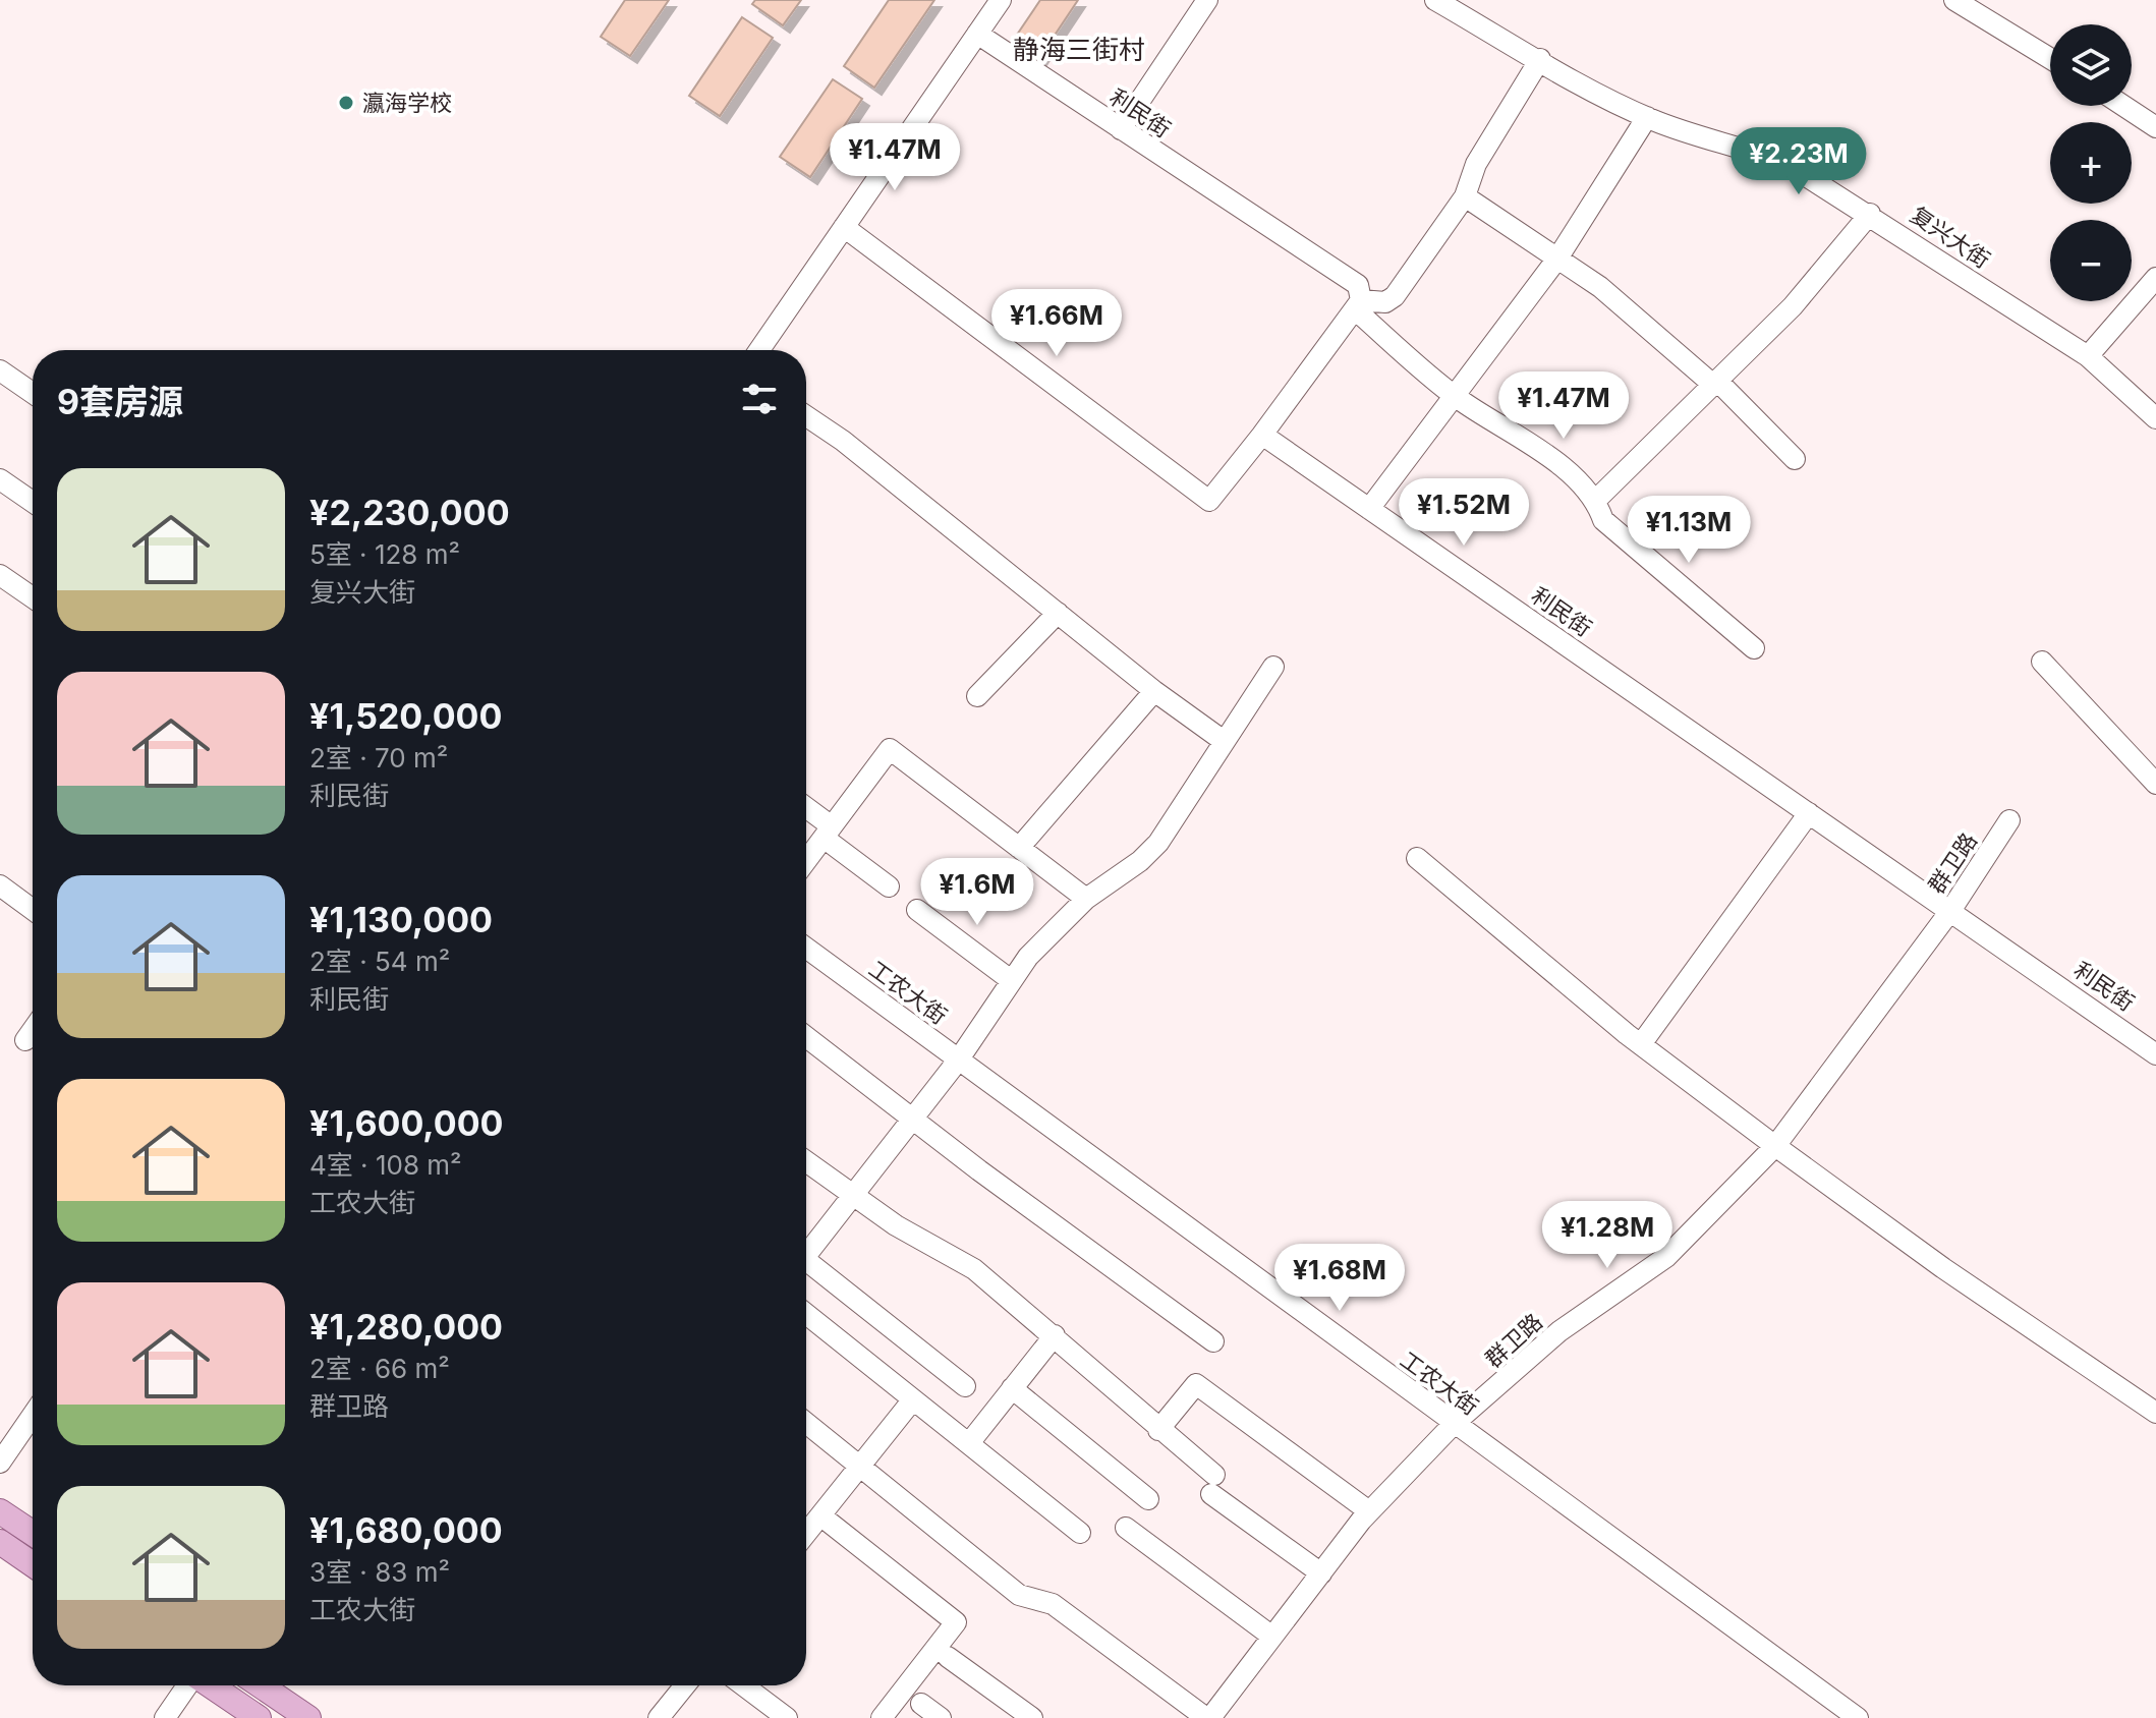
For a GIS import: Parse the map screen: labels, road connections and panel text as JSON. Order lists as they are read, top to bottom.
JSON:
{
  "streets": {
    "street": [
      "利民街",
      "复兴大街",
      "群卫路",
      "工农大街"
    ]
  },
  "crossings": [
    ["利民街", "群卫路"],
    ["群卫路", "工农大街"]
  ],
  "districts": ["静海三街村"],
  "places": ["瀛海学校"],
  "page": {
    "map_buttons": ["+", "−"],
    "price": [
      "¥1.47M",
      "¥2.23M",
      "¥1.66M",
      "¥1.47M",
      "¥1.52M",
      "¥1.13M",
      "¥1.6M",
      "¥1.28M",
      "¥1.68M"
    ],
    "heading": "9套房源",
    "list": [
      {
        "name": "¥2,230,000",
        "note": "5室 · 128 m² · 复兴大街"
      },
      {
        "name": "¥1,520,000",
        "note": "2室 · 70 m² · 利民街"
      },
      {
        "name": "¥1,130,000",
        "note": "2室 · 54 m² · 利民街"
      },
      {
        "name": "¥1,600,000",
        "note": "4室 · 108 m² · 工农大街"
      },
      {
        "name": "¥1,280,000",
        "note": "2室 · 66 m² · 群卫路"
      },
      {
        "name": "¥1,680,000",
        "note": "3室 · 83 m² · 工农大街"
      }
    ]
  }
}
